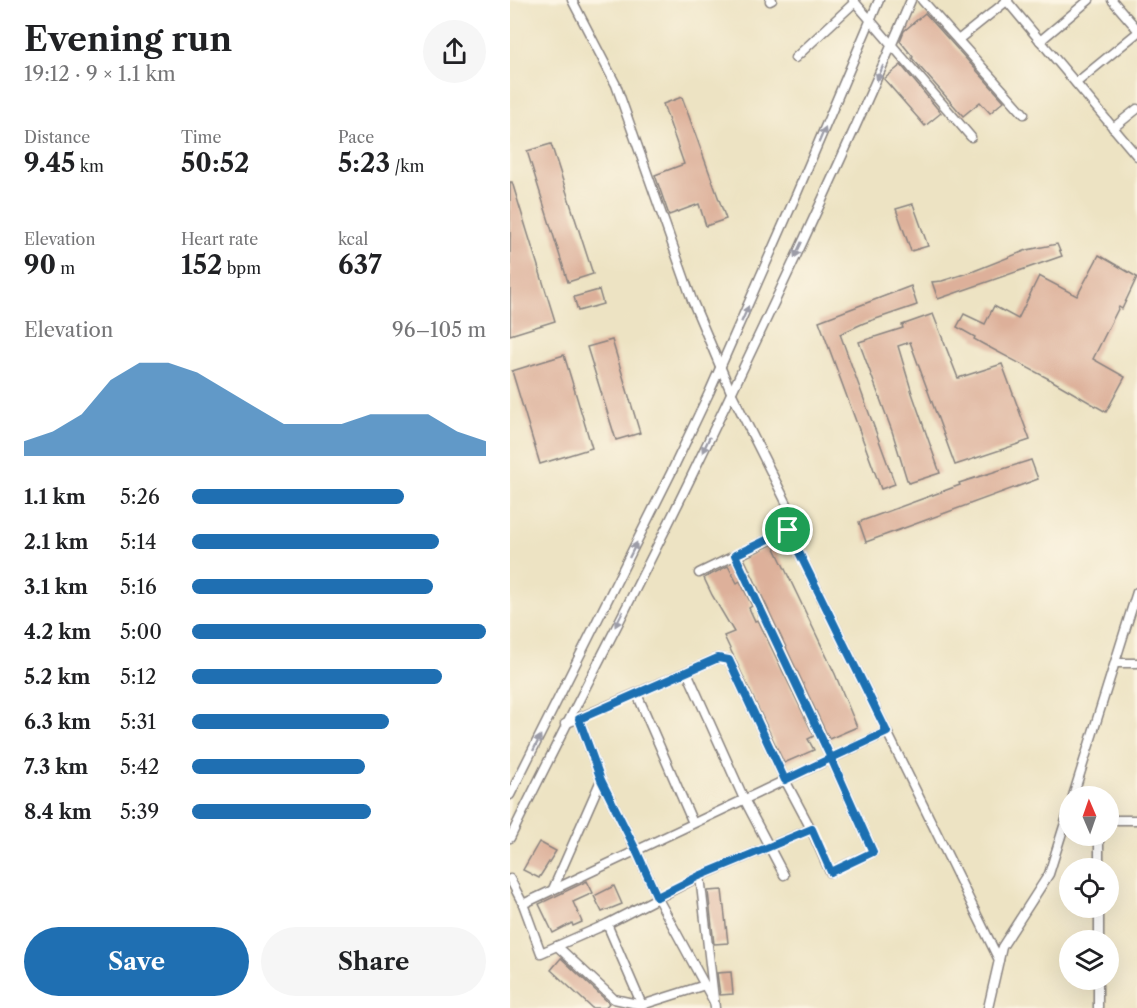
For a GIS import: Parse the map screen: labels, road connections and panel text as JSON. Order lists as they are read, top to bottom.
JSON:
{
  "north": "top",
  "page": {
    "heading": ["Evening run", "19:12 · 9 × 1.1 km"],
    "stats": [
      ["Distance", "9.45 km"],
      ["Time", "50:52"],
      ["Pace", "5:23 /km"],
      ["Elevation", "90 m"],
      ["Heart rate", "152 bpm"],
      ["kcal", "637"]
    ],
    "chart": ["Elevation", "96–105 m"],
    "list": [
      {
        "name": "1.1 km",
        "note": "5:26"
      },
      {
        "name": "2.1 km",
        "note": "5:14"
      },
      {
        "name": "3.1 km",
        "note": "5:16"
      },
      {
        "name": "4.2 km",
        "note": "5:00"
      },
      {
        "name": "5.2 km",
        "note": "5:12"
      },
      {
        "name": "6.3 km",
        "note": "5:31"
      },
      {
        "name": "7.3 km",
        "note": "5:42"
      },
      {
        "name": "8.4 km",
        "note": "5:39"
      }
    ],
    "buttons": ["Save", "Share"]
  }
}
